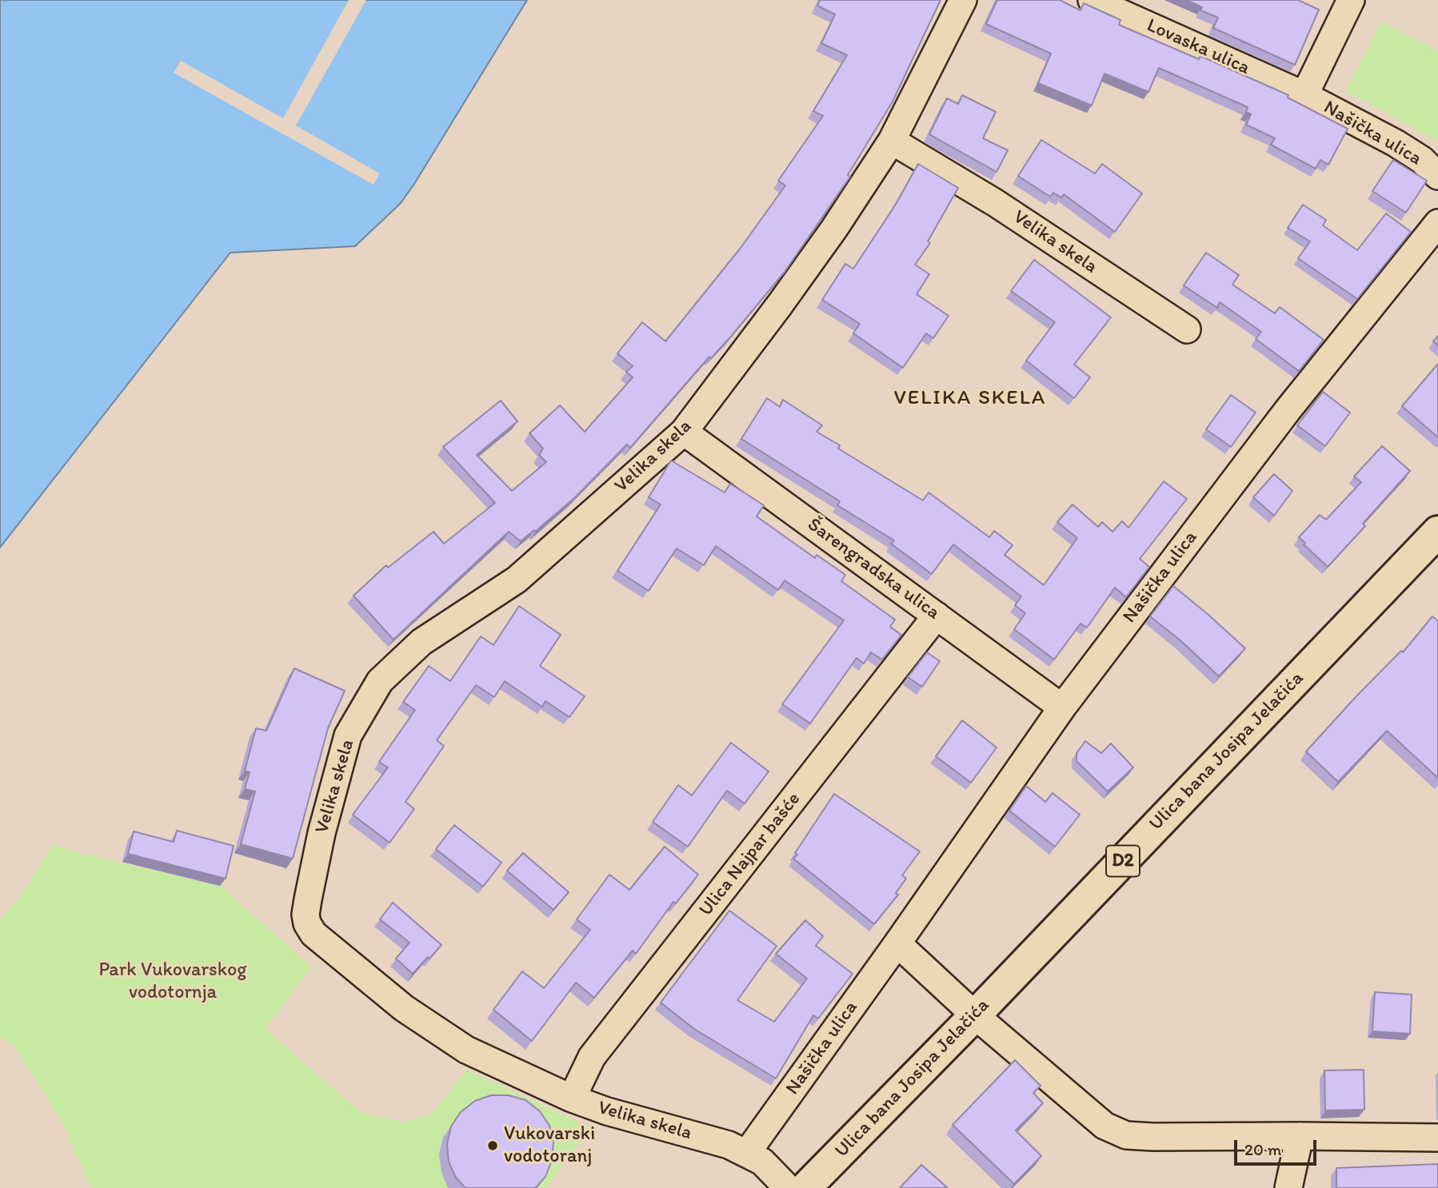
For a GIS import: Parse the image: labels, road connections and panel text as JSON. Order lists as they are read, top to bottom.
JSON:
{
  "streets": {
    "main road": ["Ulica bana Josipa Jelačića", "D2"],
    "street": [
      "Lovaska ulica",
      "Našička ulica",
      "Velika skela",
      "Šarengradska ulica",
      "Ulica Najpar bašće"
    ]
  },
  "crossings": [
    ["Lovaska ulica", "Našička ulica"],
    ["Našička ulica", "Velika skela"],
    ["Našička ulica", "Šarengradska ulica"],
    ["Velika skela", "Šarengradska ulica"],
    ["Velika skela", "Ulica Najpar bašće"],
    ["Šarengradska ulica", "Ulica Najpar bašće"]
  ],
  "districts": ["VELIKA SKELA"],
  "parks": ["Park Vukovarskog vodotornja"],
  "places": ["Vukovarski vodotoranj"],
  "scale_bar": "20 m"
}
